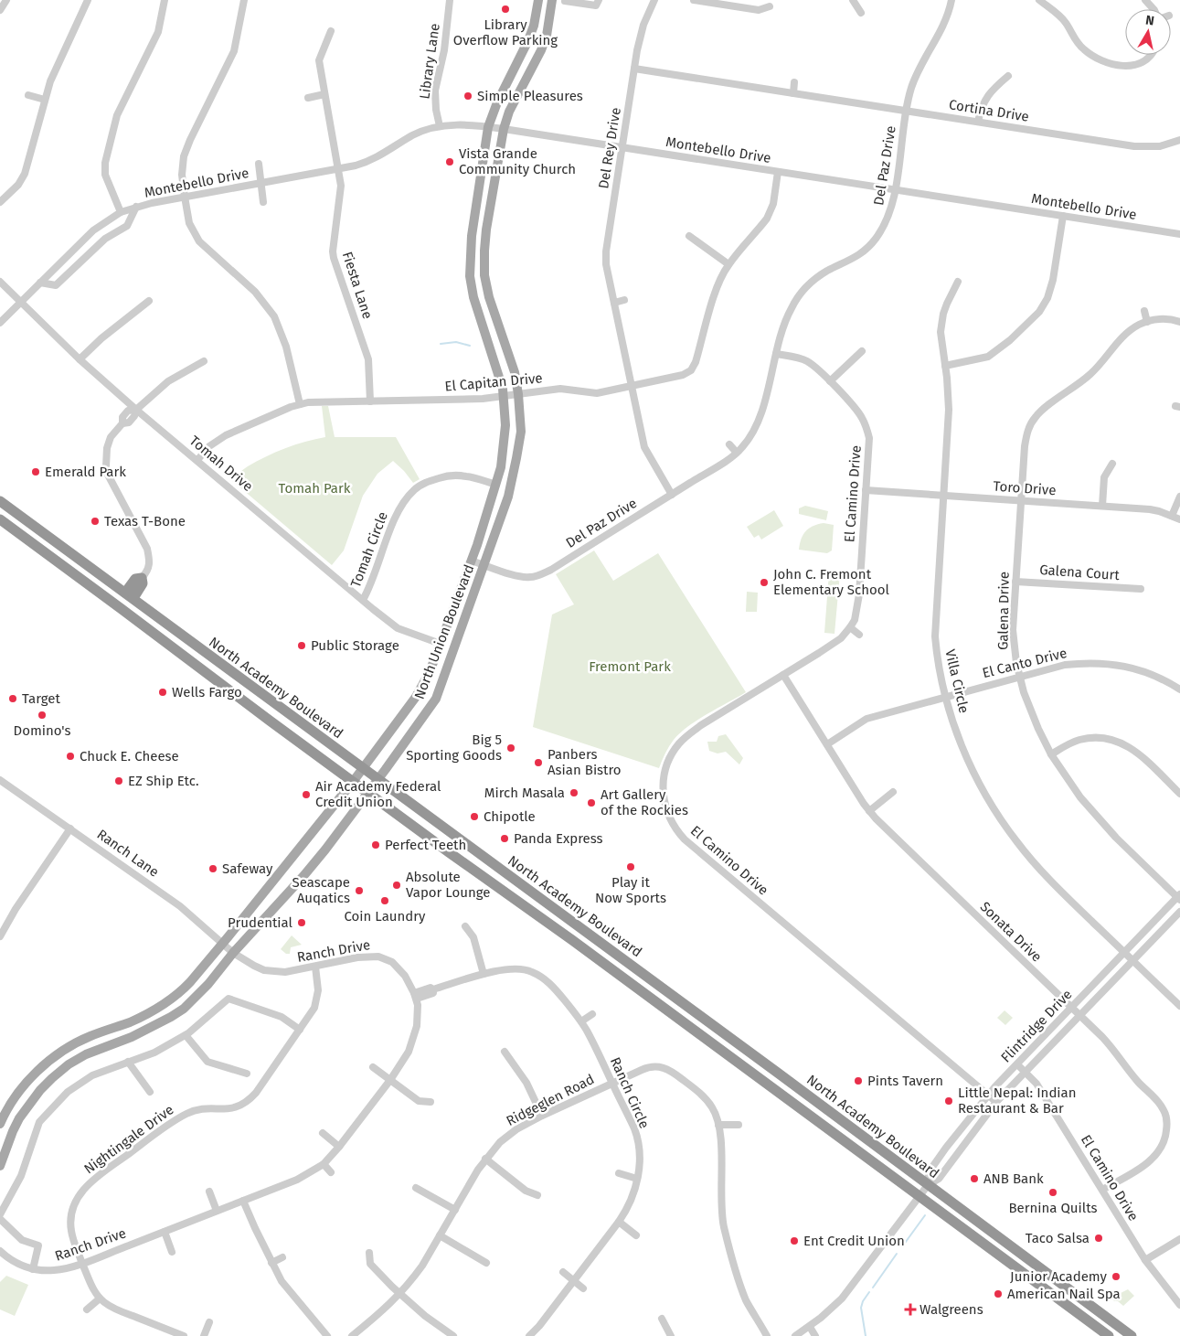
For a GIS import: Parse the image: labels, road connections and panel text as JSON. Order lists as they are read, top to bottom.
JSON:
{
  "streets": {
    "highway": ["North Academy Boulevard"],
    "main road": ["North Union Boulevard"],
    "street": [
      "Library Lane",
      "Cortina Drive",
      "Del Rey Drive",
      "Montebello Drive",
      "Del Paz Drive",
      "Fiesta Lane",
      "El Capitan Drive",
      "Tomah Drive",
      "Toro Drive",
      "El Camino Drive",
      "Tomah Circle",
      "Galena Court",
      "Galena Drive",
      "El Canto Drive",
      "Villa Circle",
      "Ranch Lane",
      "Sonata Drive",
      "Ranch Drive",
      "Flintridge Drive",
      "Ranch Circle",
      "Ridgeglen Road",
      "Nightingale Drive"
    ]
  },
  "crossings": [
    ["Library Lane", "Montebello Drive"],
    ["Cortina Drive", "Del Rey Drive"],
    ["Cortina Drive", "Del Paz Drive"],
    ["Del Rey Drive", "Montebello Drive"],
    ["Del Rey Drive", "Del Paz Drive"],
    ["Del Rey Drive", "El Capitan Drive"],
    ["Montebello Drive", "Del Paz Drive"],
    ["Montebello Drive", "Fiesta Lane"],
    ["Montebello Drive", "El Capitan Drive"],
    ["Montebello Drive", "Tomah Drive"],
    ["Montebello Drive", "North Union Boulevard"],
    ["Del Paz Drive", "El Camino Drive"],
    ["Del Paz Drive", "North Union Boulevard"],
    ["Fiesta Lane", "El Capitan Drive"],
    ["El Capitan Drive", "Tomah Drive"],
    ["El Capitan Drive", "North Union Boulevard"],
    ["Tomah Drive", "Tomah Circle"],
    ["Tomah Drive", "North Union Boulevard"],
    ["Toro Drive", "El Camino Drive"],
    ["Toro Drive", "Galena Drive"],
    ["Toro Drive", "Villa Circle"],
    ["El Camino Drive", "Sonata Drive"],
    ["El Camino Drive", "Flintridge Drive"],
    ["Tomah Circle", "North Union Boulevard"],
    ["Galena Court", "Galena Drive"],
    ["Galena Drive", "El Canto Drive"],
    ["Galena Drive", "Flintridge Drive"],
    ["North Union Boulevard", "North Academy Boulevard"],
    ["North Union Boulevard", "Ranch Lane"],
    ["North Union Boulevard", "Ranch Drive"],
    ["El Canto Drive", "Villa Circle"],
    ["El Canto Drive", "Sonata Drive"],
    ["Villa Circle", "Flintridge Drive"],
    ["North Academy Boulevard", "Flintridge Drive"],
    ["Ranch Lane", "Ranch Drive"],
    ["Sonata Drive", "Flintridge Drive"],
    ["Ranch Drive", "Ranch Circle"],
    ["Ranch Drive", "Nightingale Drive"],
    ["Ranch Circle", "Ridgeglen Road"]
  ],
  "parks": ["Tomah Park", "Fremont Park"],
  "places": {
    "other": [
      "Library Overflow Parking",
      "Simple Pleasures",
      "Vista Grande Community Church",
      "Emerald Park",
      "Texas T-Bone",
      "John C. Fremont Elementary School",
      "Public Storage",
      "Wells Fargo",
      "Target",
      "Domino's",
      "Big 5 Sporting Goods",
      "Chuck E. Cheese",
      "Panbers Asian Bistro",
      "EZ Ship Etc.",
      "Mirch Masala",
      "Air Academy Federal Credit Union",
      "Art Gallery of the Rockies",
      "Chipotle",
      "Panda Express",
      "Perfect Teeth",
      "Play it Now Sports",
      "Safeway",
      "Absolute Vapor Lounge",
      "Seascape Auqatics",
      "Coin Laundry",
      "Prudential",
      "Pints Tavern",
      "Little Nepal: Indian Restaurant & Bar",
      "ANB Bank",
      "Bernina Quilts",
      "Taco Salsa",
      "Ent Credit Union",
      "Junior Academy",
      "American Nail Spa"
    ],
    "health": ["Walgreens"]
  },
  "north": "top"
}
